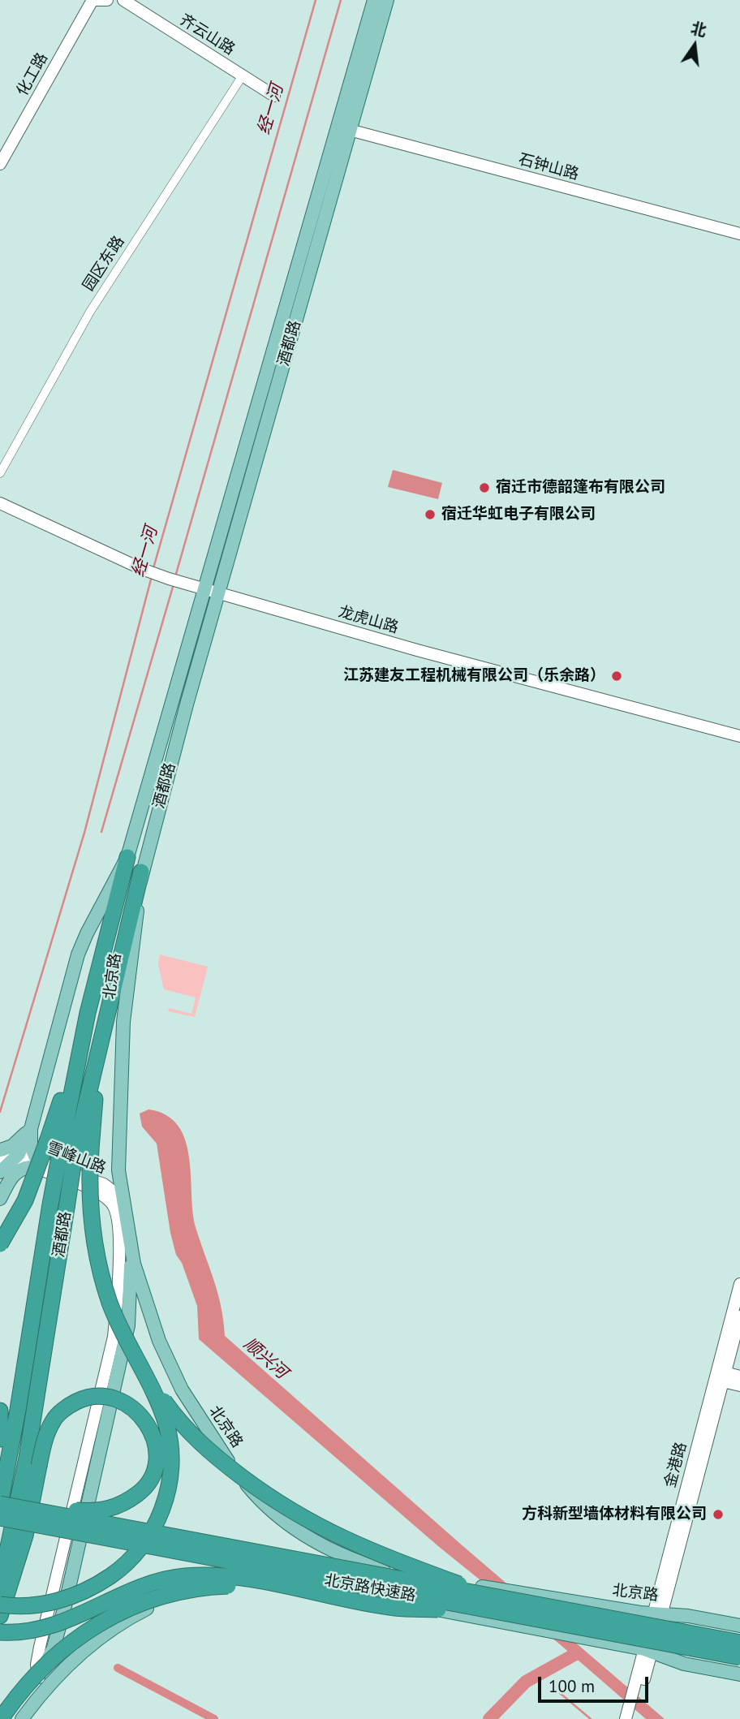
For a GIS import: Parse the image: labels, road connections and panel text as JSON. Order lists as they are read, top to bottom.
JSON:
{
  "streets": {
    "highway": ["酒都路", "北京路快速路"],
    "main road": ["北京路"],
    "street": [
      "齐云山路",
      "化工路",
      "石钟山路",
      "园区东路",
      "龙虎山路",
      "雪峰山路",
      "金港路"
    ]
  },
  "crossings": [
    ["齐云山路", "园区东路"],
    ["石钟山路", "酒都路"],
    ["酒都路", "龙虎山路"],
    ["酒都路", "北京路"],
    ["酒都路", "北京路快速路"],
    ["北京路", "雪峰山路"],
    ["北京路", "金港路"]
  ],
  "water": ["经一河", "顺兴河"],
  "places": [
    "宿迁市德韶篷布有限公司",
    "宿迁华虹电子有限公司",
    "江苏建友工程机械有限公司（乐余路）",
    "方科新型墙体材料有限公司"
  ],
  "scale_bar": "100 m",
  "north": "top"
}
